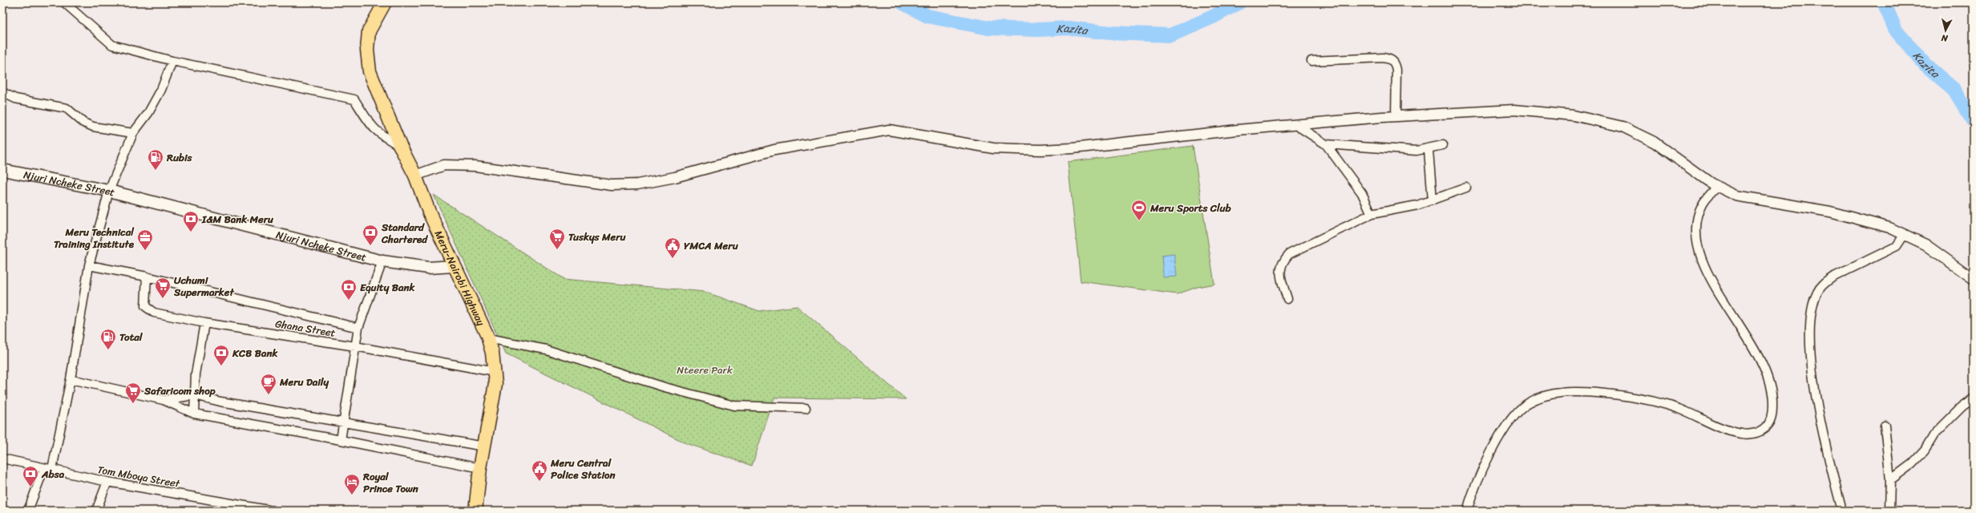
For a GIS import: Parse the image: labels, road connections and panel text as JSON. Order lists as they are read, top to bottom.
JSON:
{
  "streets": {
    "highway": ["Meru-Nairobi Highway"],
    "main road": ["Njuri Ncheke Street"],
    "street": ["Ghana Street", "Tom Mboya Street"]
  },
  "crossings": [
    ["Njuri Ncheke Street", "Meru-Nairobi Highway"],
    ["Meru-Nairobi Highway", "Ghana Street"]
  ],
  "water": ["Kazita"],
  "parks": ["Nteere Park"],
  "places": {
    "fuel station": ["Rubis", "Total"],
    "sports": ["Meru Sports Club"],
    "bank": [
      "I&M Bank Meru",
      "Standard Chartered",
      "Equity Bank",
      "KCB Bank",
      "Absa"
    ],
    "supermarket": ["Tuskys Meru", "Uchumi Supermarket", "Safaricom shop"],
    "office": ["Meru Technical Training Institute"],
    "public building": ["YMCA Meru", "Meru Central Police Station"],
    "cafe": ["Meru Daily"],
    "hotel": ["Royal Prince Town"]
  },
  "north": "bottom"
}
